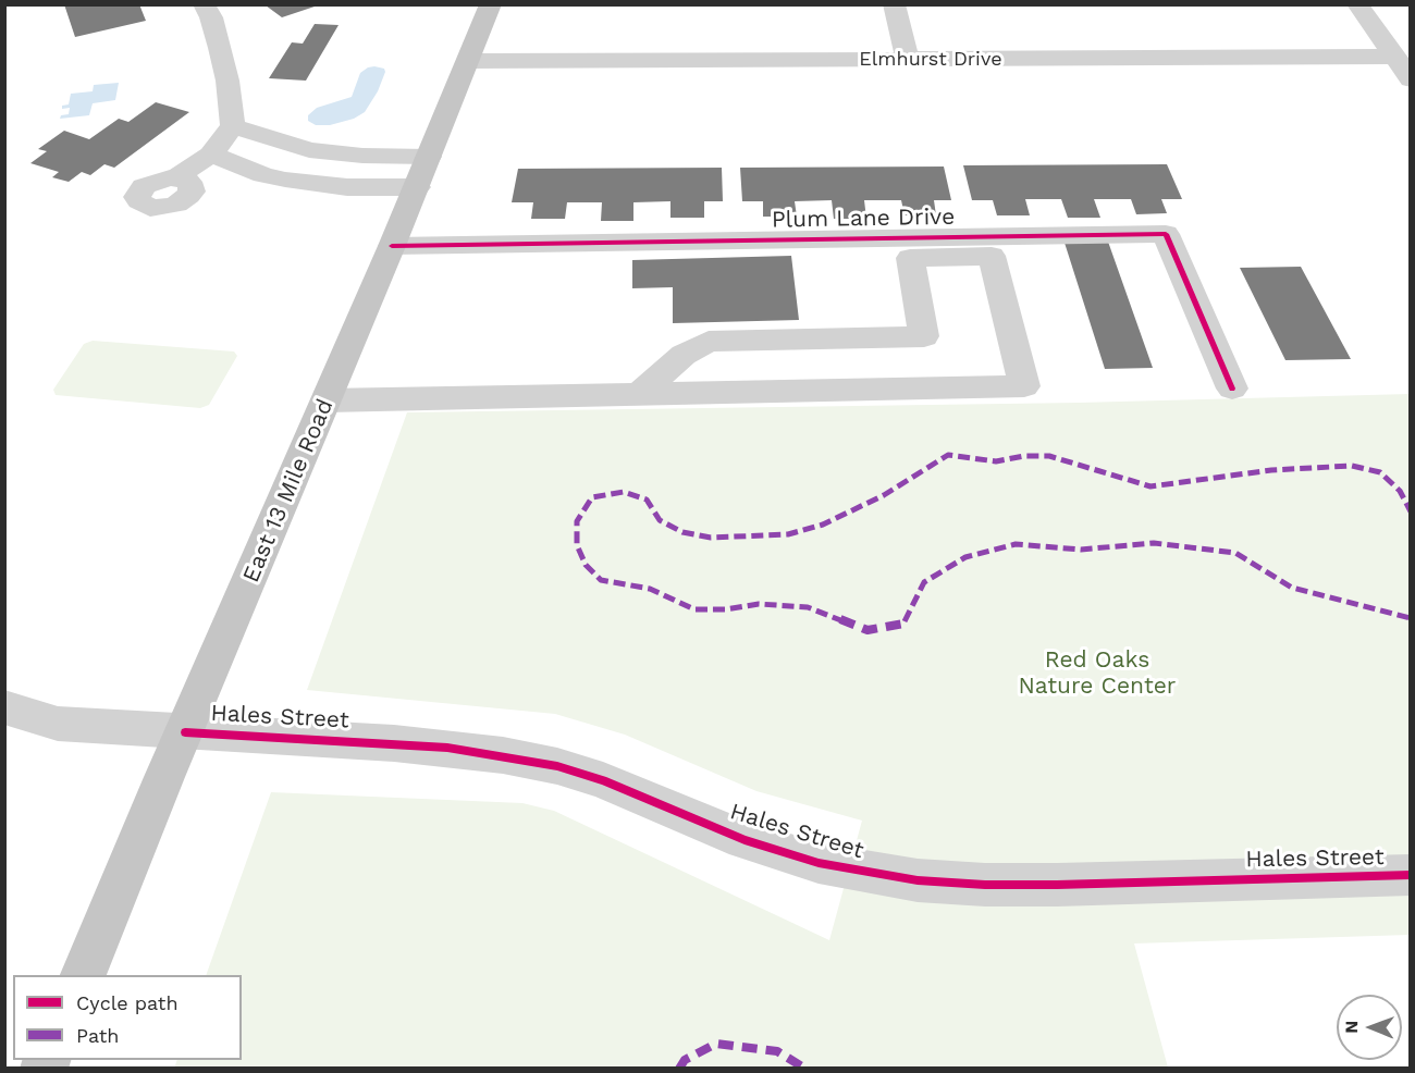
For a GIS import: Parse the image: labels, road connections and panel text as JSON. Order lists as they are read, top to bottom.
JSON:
{
  "streets": {
    "main road": ["East 13 Mile Road"],
    "street": ["Elmhurst Drive", "Plum Lane Drive", "Hales Street"]
  },
  "crossings": [
    ["Elmhurst Drive", "East 13 Mile Road"],
    ["Plum Lane Drive", "East 13 Mile Road"],
    ["East 13 Mile Road", "Hales Street"]
  ],
  "parks": ["Red Oaks Nature Center"],
  "legend": ["Cycle path", "Path"],
  "north": "left"
}
